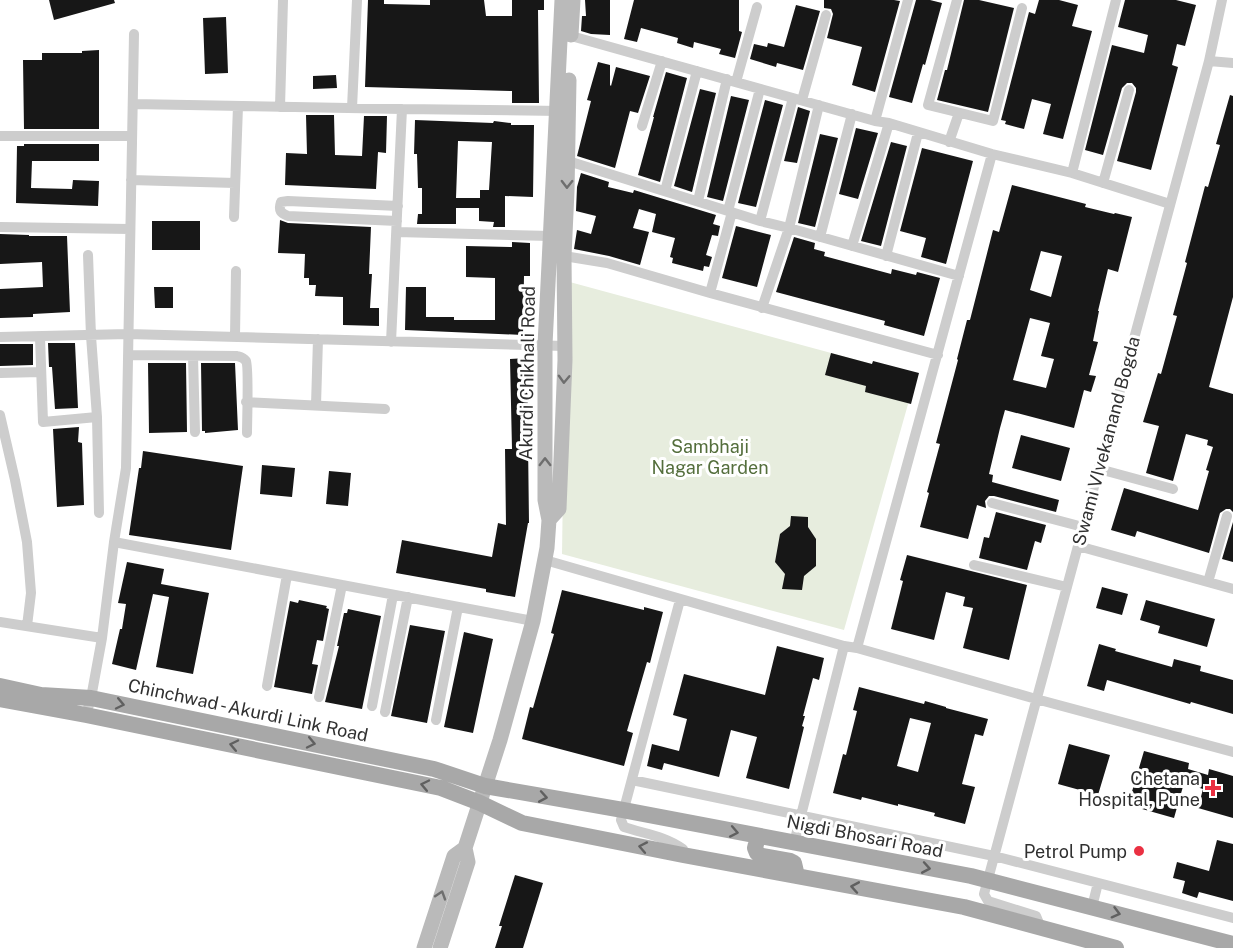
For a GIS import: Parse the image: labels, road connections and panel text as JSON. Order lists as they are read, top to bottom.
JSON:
{
  "streets": {
    "main road": ["Akurdi Chikhali Road", "Chinchwad - Akurdi Link Road", "Nigdi Bhosari Road"],
    "street": ["Swami VIvekanand Bogda"]
  },
  "crossings": [
    ["Akurdi Chikhali Road", "Chinchwad - Akurdi Link Road"],
    ["Akurdi Chikhali Road", "Nigdi Bhosari Road"],
    ["Swami VIvekanand Bogda", "Nigdi Bhosari Road"],
    ["Chinchwad - Akurdi Link Road", "Nigdi Bhosari Road"]
  ],
  "parks": ["Sambhaji Nagar Garden"],
  "places": {
    "health": ["Chetana Hospital, Pune"],
    "other": ["Petrol Pump"]
  }
}
